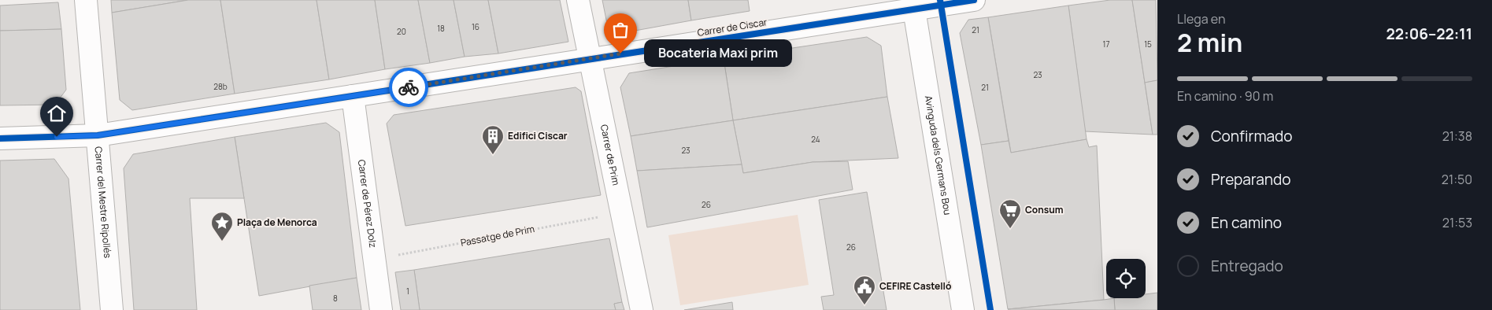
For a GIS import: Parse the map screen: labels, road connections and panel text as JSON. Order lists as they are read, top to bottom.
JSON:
{
  "streets": {
    "street": [
      "Carrer de Ciscar",
      "Carrer de Prim",
      "Avinguda dels Germans Bou",
      "Carrer del Mestre Ripollés",
      "Carrer de Pérez Dolz"
    ],
    "path": ["Passatge de Prim"]
  },
  "crossings": [
    ["Carrer de Ciscar", "Carrer de Prim"],
    ["Carrer de Ciscar", "Avinguda dels Germans Bou"],
    ["Carrer de Ciscar", "Carrer del Mestre Ripollés"],
    ["Carrer de Ciscar", "Carrer de Pérez Dolz"],
    ["Carrer de Prim", "Passatge de Prim"],
    ["Carrer de Pérez Dolz", "Passatge de Prim"]
  ],
  "places": {
    "other": ["Bocateria Maxi prim"],
    "building": ["Edifici Ciscar"],
    "supermarket": ["Consum"],
    "place": ["Plaça de Menorca"],
    "public building": ["CEFIRE Castelló"]
  },
  "house_numbers": [
    "16",
    "18",
    "21",
    "20",
    "17",
    "15",
    "23",
    "28b",
    "21",
    "24",
    "23",
    "26",
    "26",
    "1",
    "8"
  ],
  "page": {
    "heading": ["2 min", "Llega en", "22:06–22:11"],
    "bubble": "Bocateria Maxi prim",
    "bar": "En camino · 90 m",
    "list": [
      ["Confirmado", "21:38"],
      ["Preparando", "21:50"],
      ["En camino", "21:53"],
      "Entregado"
    ]
  }
}
